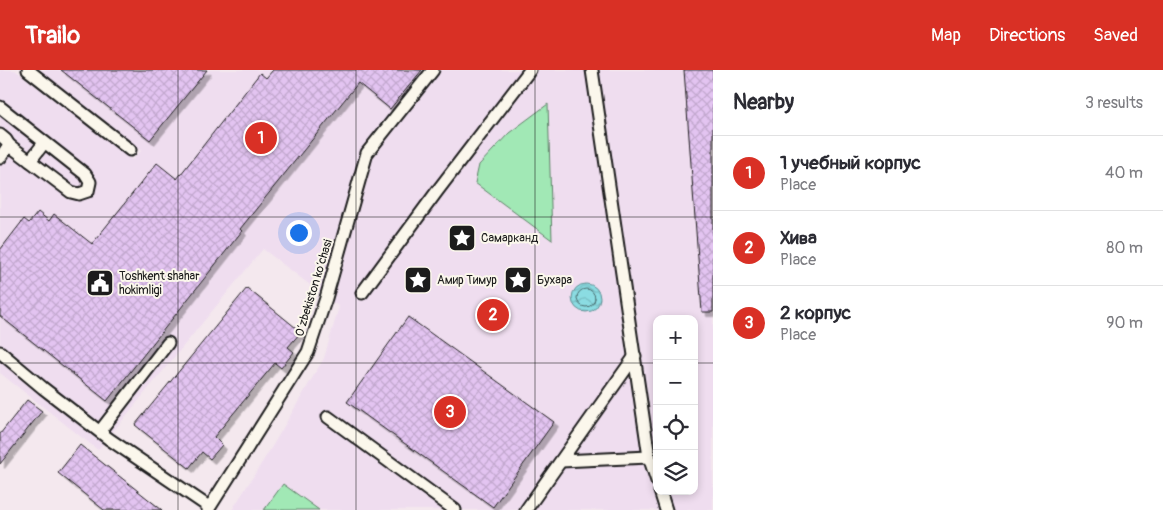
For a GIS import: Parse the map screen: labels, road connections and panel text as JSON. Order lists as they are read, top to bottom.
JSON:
{
  "streets": {
    "lane": ["O‘zbekiston ko‘chasi"]
  },
  "places": {
    "place": ["Самарканд", "Амир Тимур", "Бухара"],
    "public building": ["Toshkent shahar hokimligi"]
  },
  "page": {
    "header": "Trailo",
    "nav": ["Map", "Directions", "Saved"],
    "heading": ["Nearby", "3 results"],
    "pins": ["1", "2", "3"],
    "list": [
      {
        "mark": "1",
        "name": "1 учебный корпус",
        "note": "Place",
        "value": "40 m"
      },
      {
        "mark": "2",
        "name": "Хива",
        "note": "Place",
        "value": "80 m"
      },
      {
        "mark": "3",
        "name": "2 корпус",
        "note": "Place",
        "value": "90 m"
      }
    ],
    "map_buttons": ["+", "−"]
  }
}
